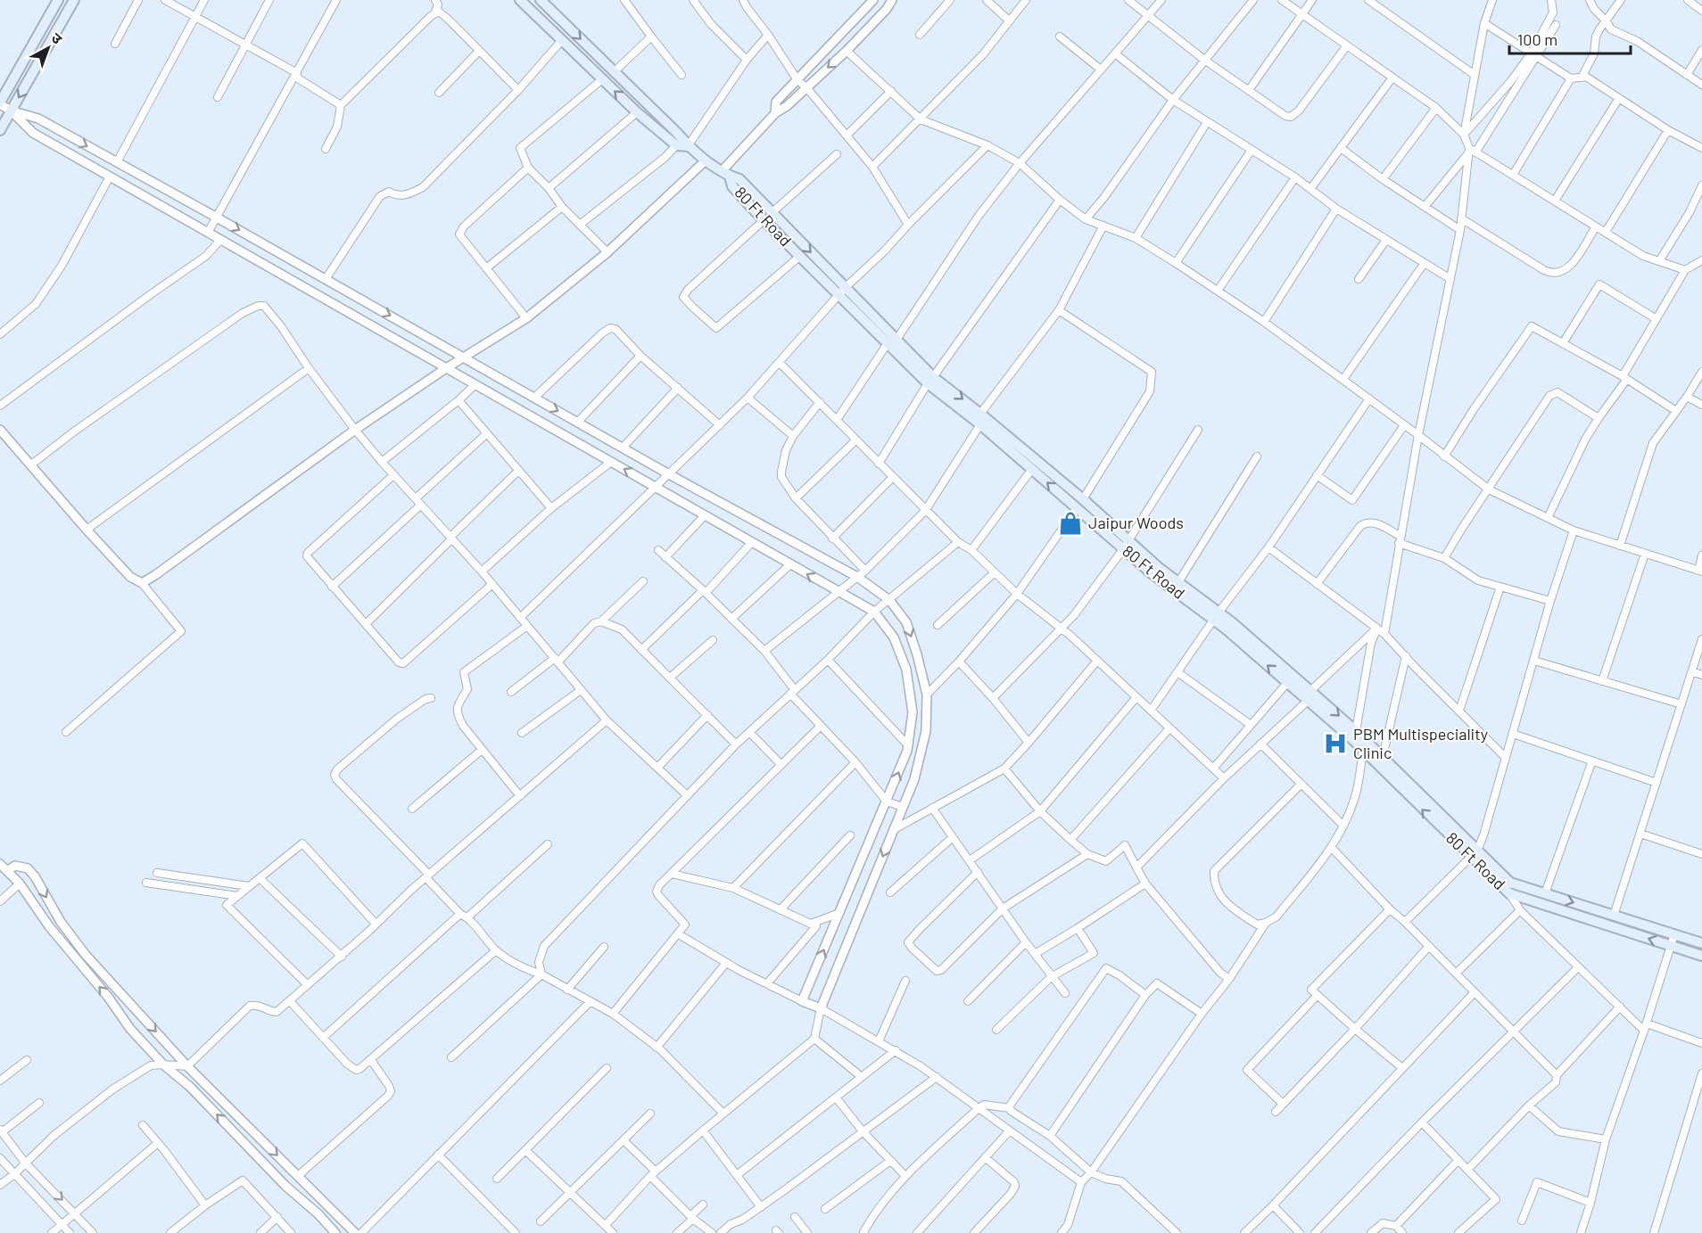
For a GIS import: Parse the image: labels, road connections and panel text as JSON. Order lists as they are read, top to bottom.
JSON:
{
  "streets": {
    "main road": ["80 Ft Road"]
  },
  "places": {
    "shop": ["Jaipur Woods"],
    "hospital": ["PBM Multispeciality Clinic"]
  },
  "scale_bar": "100 m",
  "north": "top right"
}
